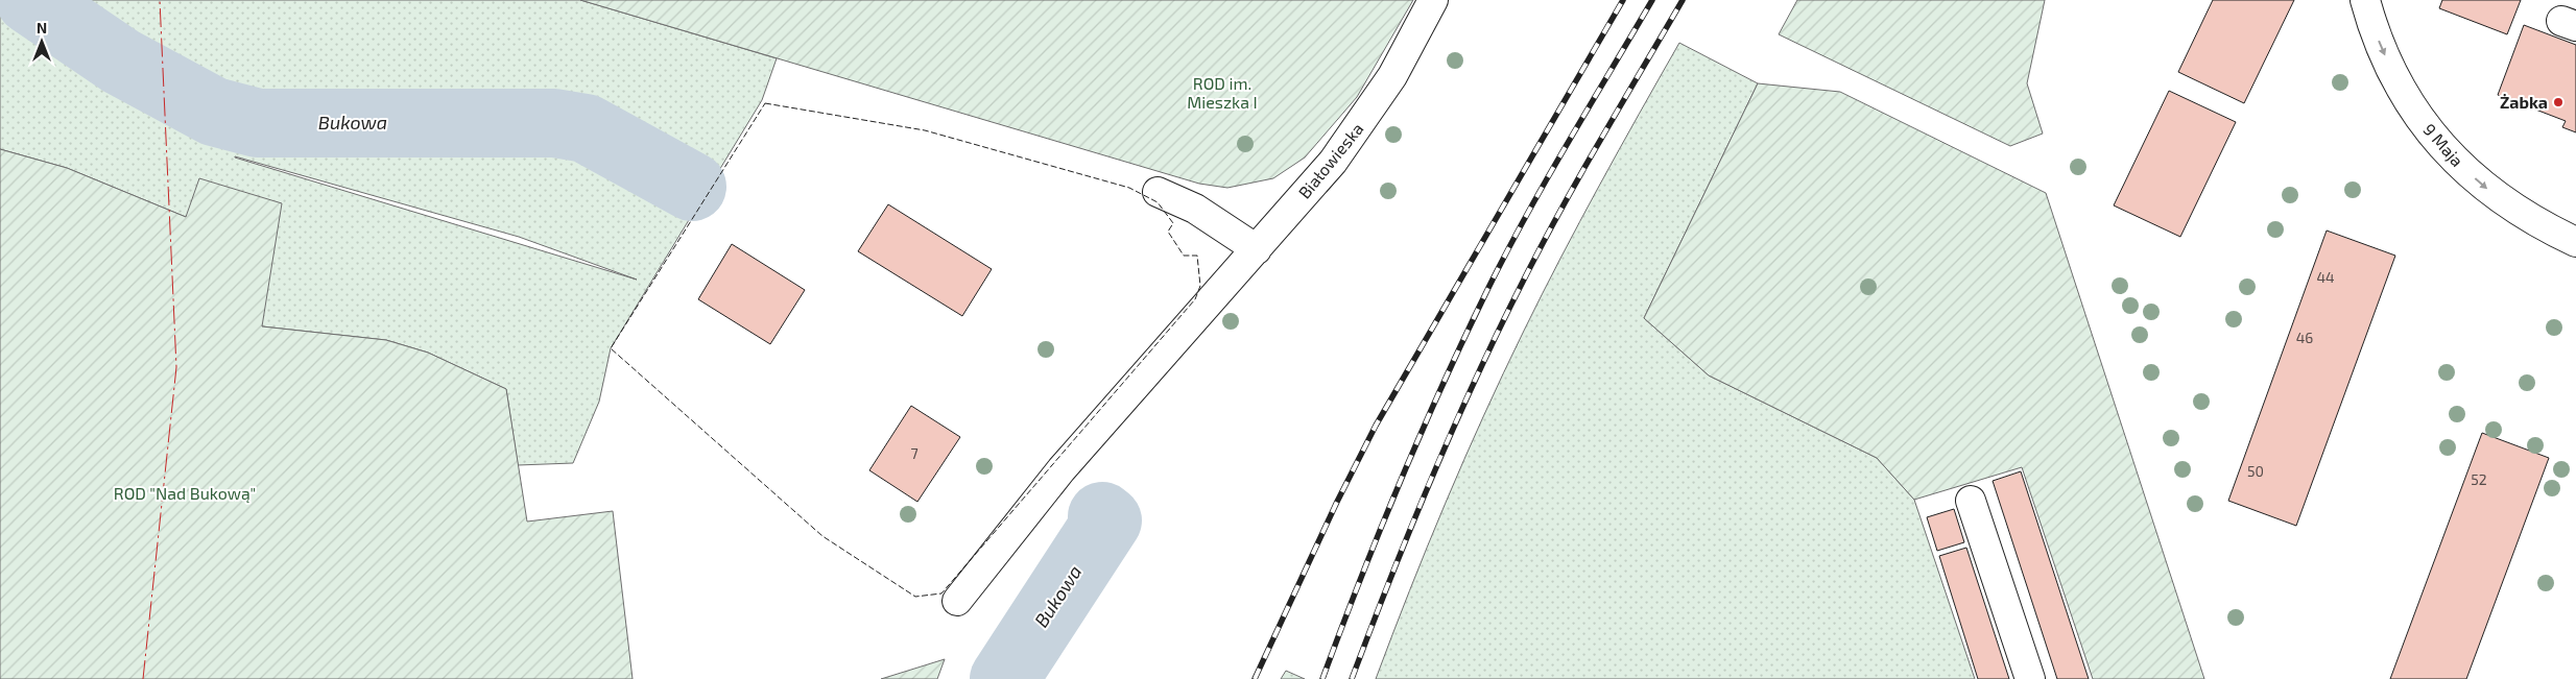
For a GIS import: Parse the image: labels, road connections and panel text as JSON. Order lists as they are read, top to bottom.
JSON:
{
  "streets": {
    "street": ["9 Maja", "Białowieska"]
  },
  "one_way": ["9 Maja"],
  "water": ["Bukowa"],
  "parks": ["ROD im. Mieszka I", "ROD \"Nad Bukową\""],
  "places": ["Żabka"],
  "house_numbers": [
    "44",
    "46",
    "7",
    "50",
    "52"
  ],
  "north": "top"
}
